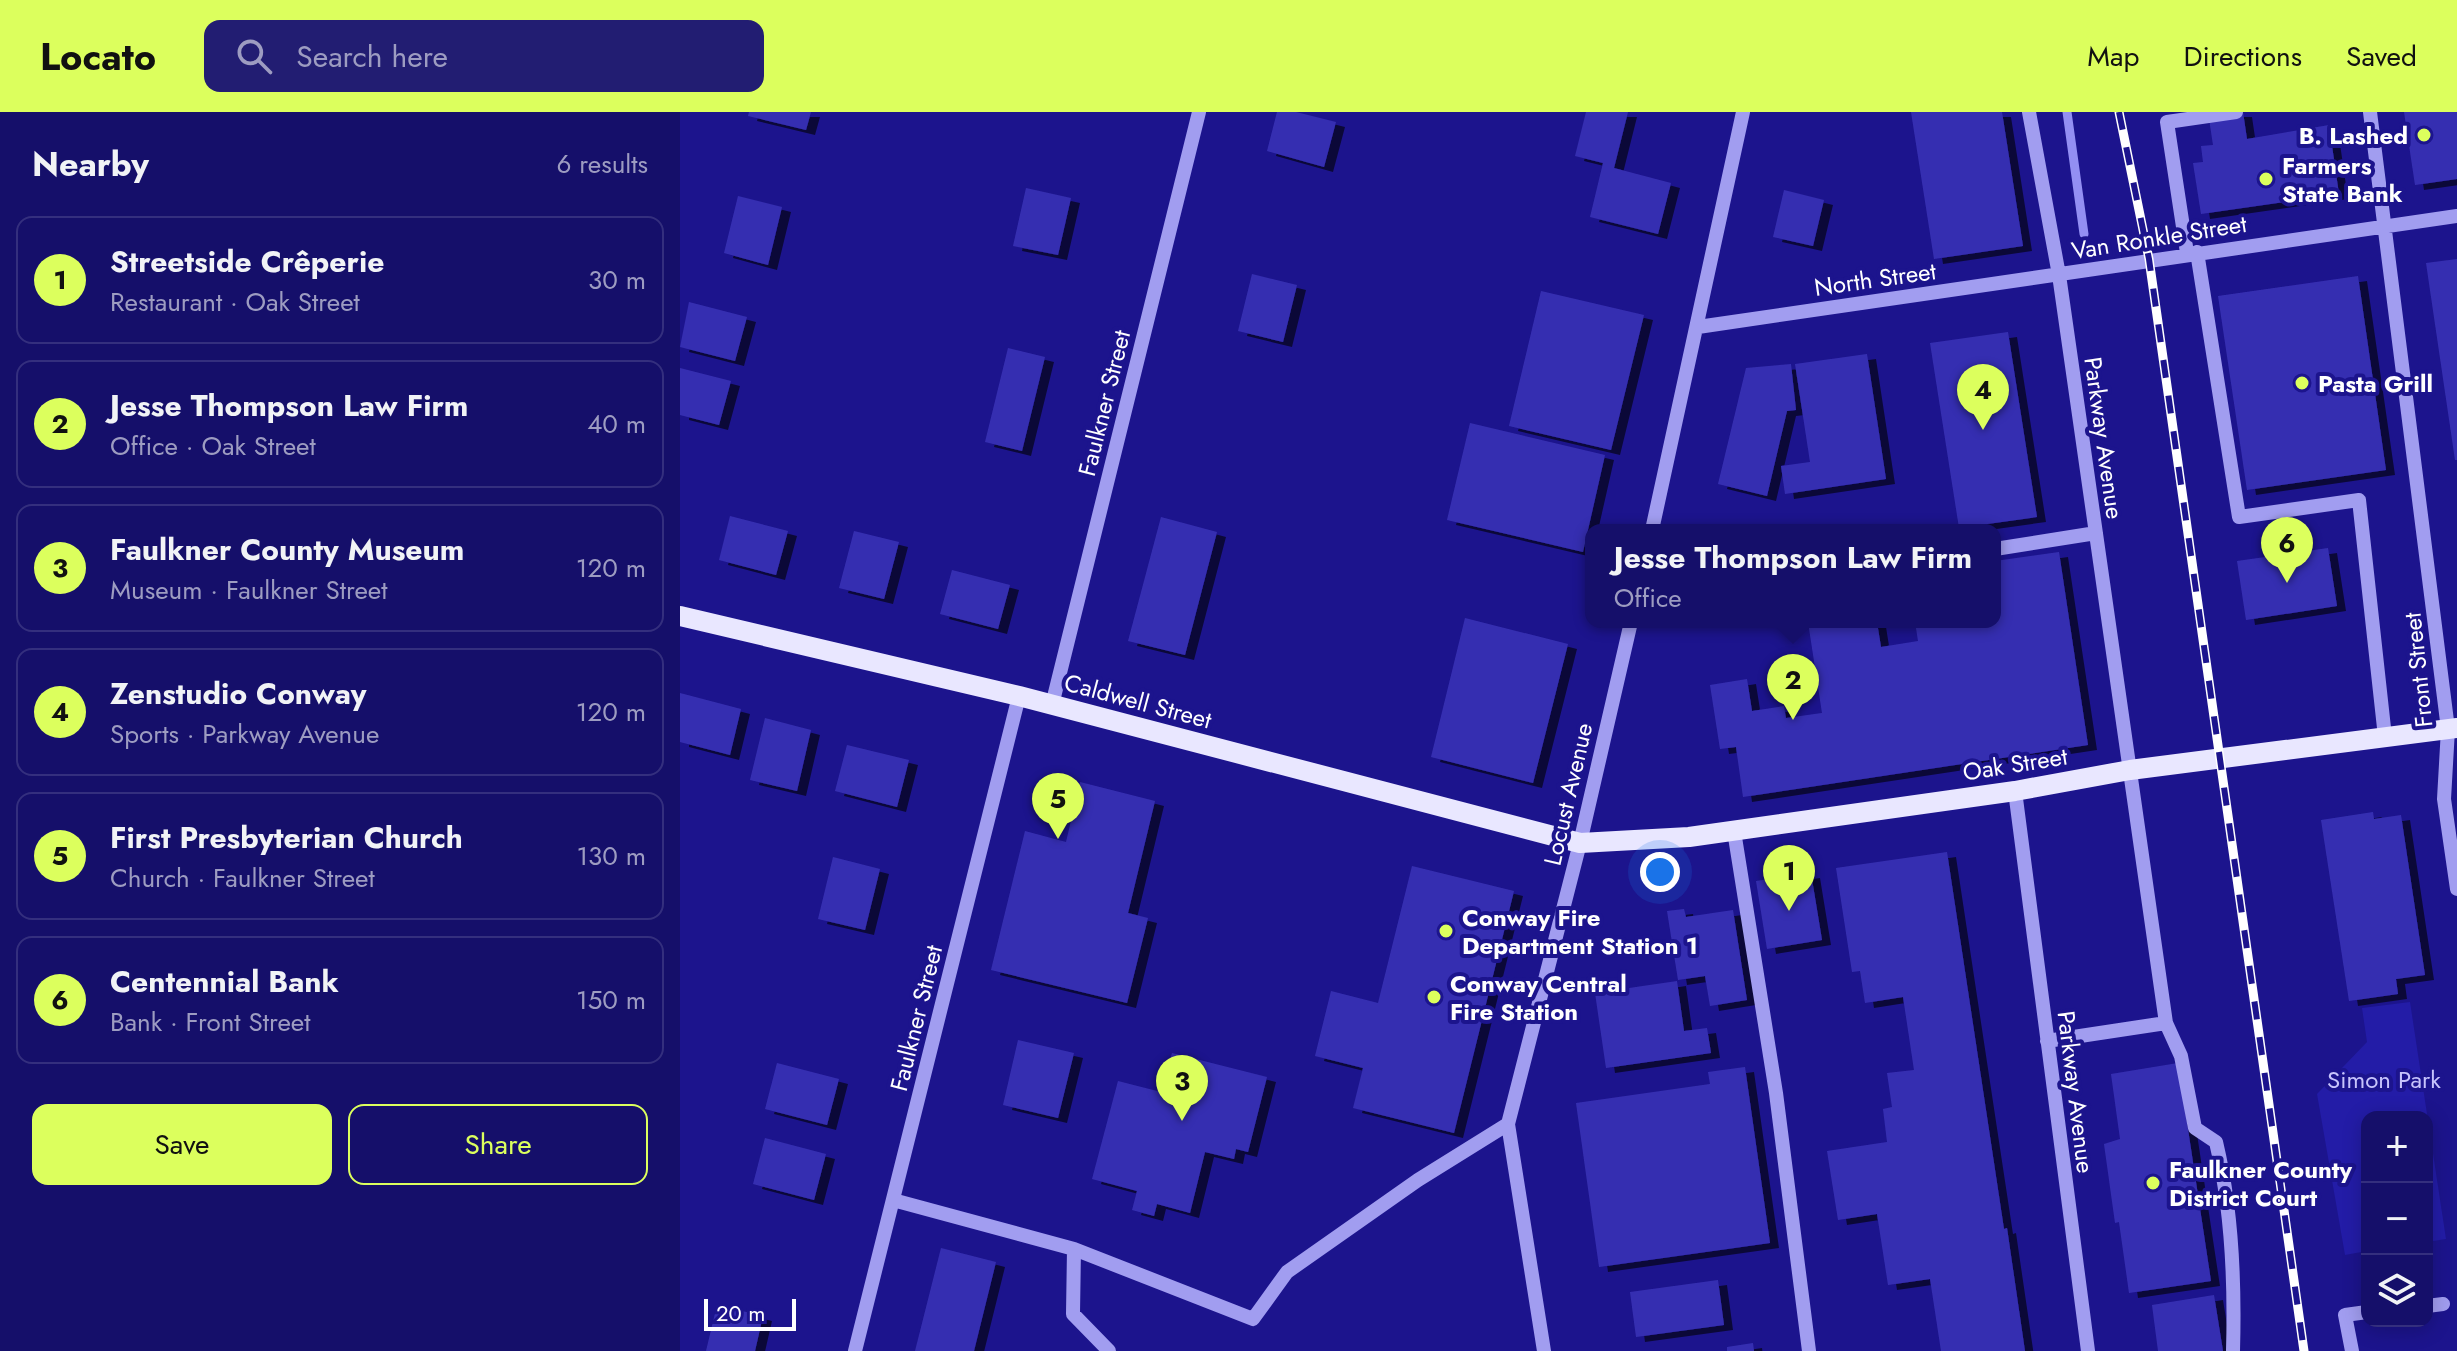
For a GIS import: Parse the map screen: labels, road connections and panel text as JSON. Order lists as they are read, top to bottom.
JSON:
{
  "streets": {
    "main road": ["Caldwell Street", "Oak Street"],
    "street": [
      "Van Ronkle Street",
      "North Street",
      "Faulkner Street",
      "Parkway Avenue",
      "Front Street",
      "Locust Avenue"
    ]
  },
  "crossings": [
    ["Van Ronkle Street", "North Street"],
    ["Van Ronkle Street", "Parkway Avenue"],
    ["Van Ronkle Street", "Front Street"],
    ["North Street", "Parkway Avenue"],
    ["Faulkner Street", "Caldwell Street"],
    ["Parkway Avenue", "Oak Street"],
    ["Front Street", "Oak Street"],
    ["Caldwell Street", "Oak Street"],
    ["Caldwell Street", "Locust Avenue"],
    ["Oak Street", "Locust Avenue"]
  ],
  "parks": ["Simon Park"],
  "places": [
    "B. Lashed",
    "Farmers State Bank",
    "Pasta Grill",
    "Conway Fire Department Station 1",
    "Conway Central Fire Station",
    "Faulkner County District Court"
  ],
  "scale_bar": "20 m",
  "page": {
    "header": "Locato",
    "search": "Search here",
    "nav": ["Map", "Directions", "Saved"],
    "heading": ["Nearby", "6 results"],
    "list": [
      {
        "mark": "1",
        "name": "Streetside Crêperie",
        "note": "Restaurant · Oak Street",
        "value": "30 m"
      },
      {
        "mark": "2",
        "name": "Jesse Thompson Law Firm",
        "note": "Office · Oak Street",
        "value": "40 m"
      },
      {
        "mark": "3",
        "name": "Faulkner County Museum",
        "note": "Museum · Faulkner Street",
        "value": "120 m"
      },
      {
        "mark": "4",
        "name": "Zenstudio Conway",
        "note": "Sports · Parkway Avenue",
        "value": "120 m"
      },
      {
        "mark": "5",
        "name": "First Presbyterian Church",
        "note": "Church · Faulkner Street",
        "value": "130 m"
      },
      {
        "mark": "6",
        "name": "Centennial Bank",
        "note": "Bank · Front Street",
        "value": "150 m"
      }
    ],
    "pins": [
      "4",
      "6",
      "2",
      "5",
      "1",
      "3"
    ],
    "popup": ["Jesse Thompson Law Firm", "Office"],
    "buttons": ["Save", "Share"],
    "map_buttons": ["+", "−"],
    "scale": "20 m"
  }
}
